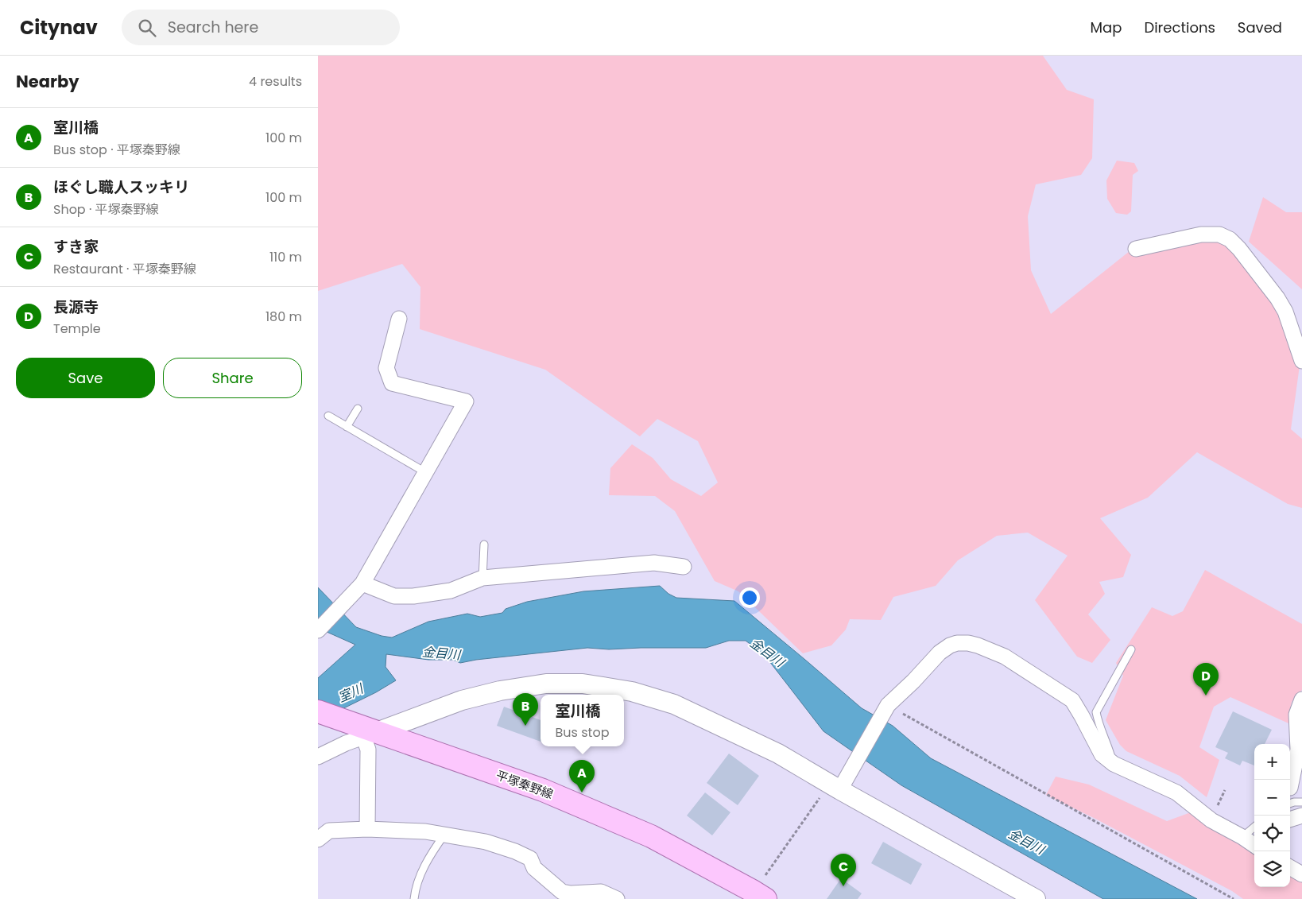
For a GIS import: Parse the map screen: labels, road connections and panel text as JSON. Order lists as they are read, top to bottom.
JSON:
{
  "streets": {
    "main road": ["平塚秦野線"]
  },
  "water": ["金目川", "室川"],
  "page": {
    "header": "Citynav",
    "search": "Search here",
    "nav": ["Map", "Directions", "Saved"],
    "heading": ["Nearby", "4 results"],
    "list": [
      {
        "mark": "A",
        "name": "室川橋",
        "note": "Bus stop · 平塚秦野線",
        "value": "100 m"
      },
      {
        "mark": "B",
        "name": "ほぐし職人スッキリ",
        "note": "Shop · 平塚秦野線",
        "value": "100 m"
      },
      {
        "mark": "C",
        "name": "すき家",
        "note": "Restaurant · 平塚秦野線",
        "value": "110 m"
      },
      {
        "mark": "D",
        "name": "長源寺",
        "note": "Temple",
        "value": "180 m"
      }
    ],
    "buttons": ["Save", "Share"],
    "pins": [
      "D",
      "B",
      "A",
      "C"
    ],
    "popup": ["室川橋", "Bus stop"],
    "map_buttons": ["+", "−"]
  }
}
